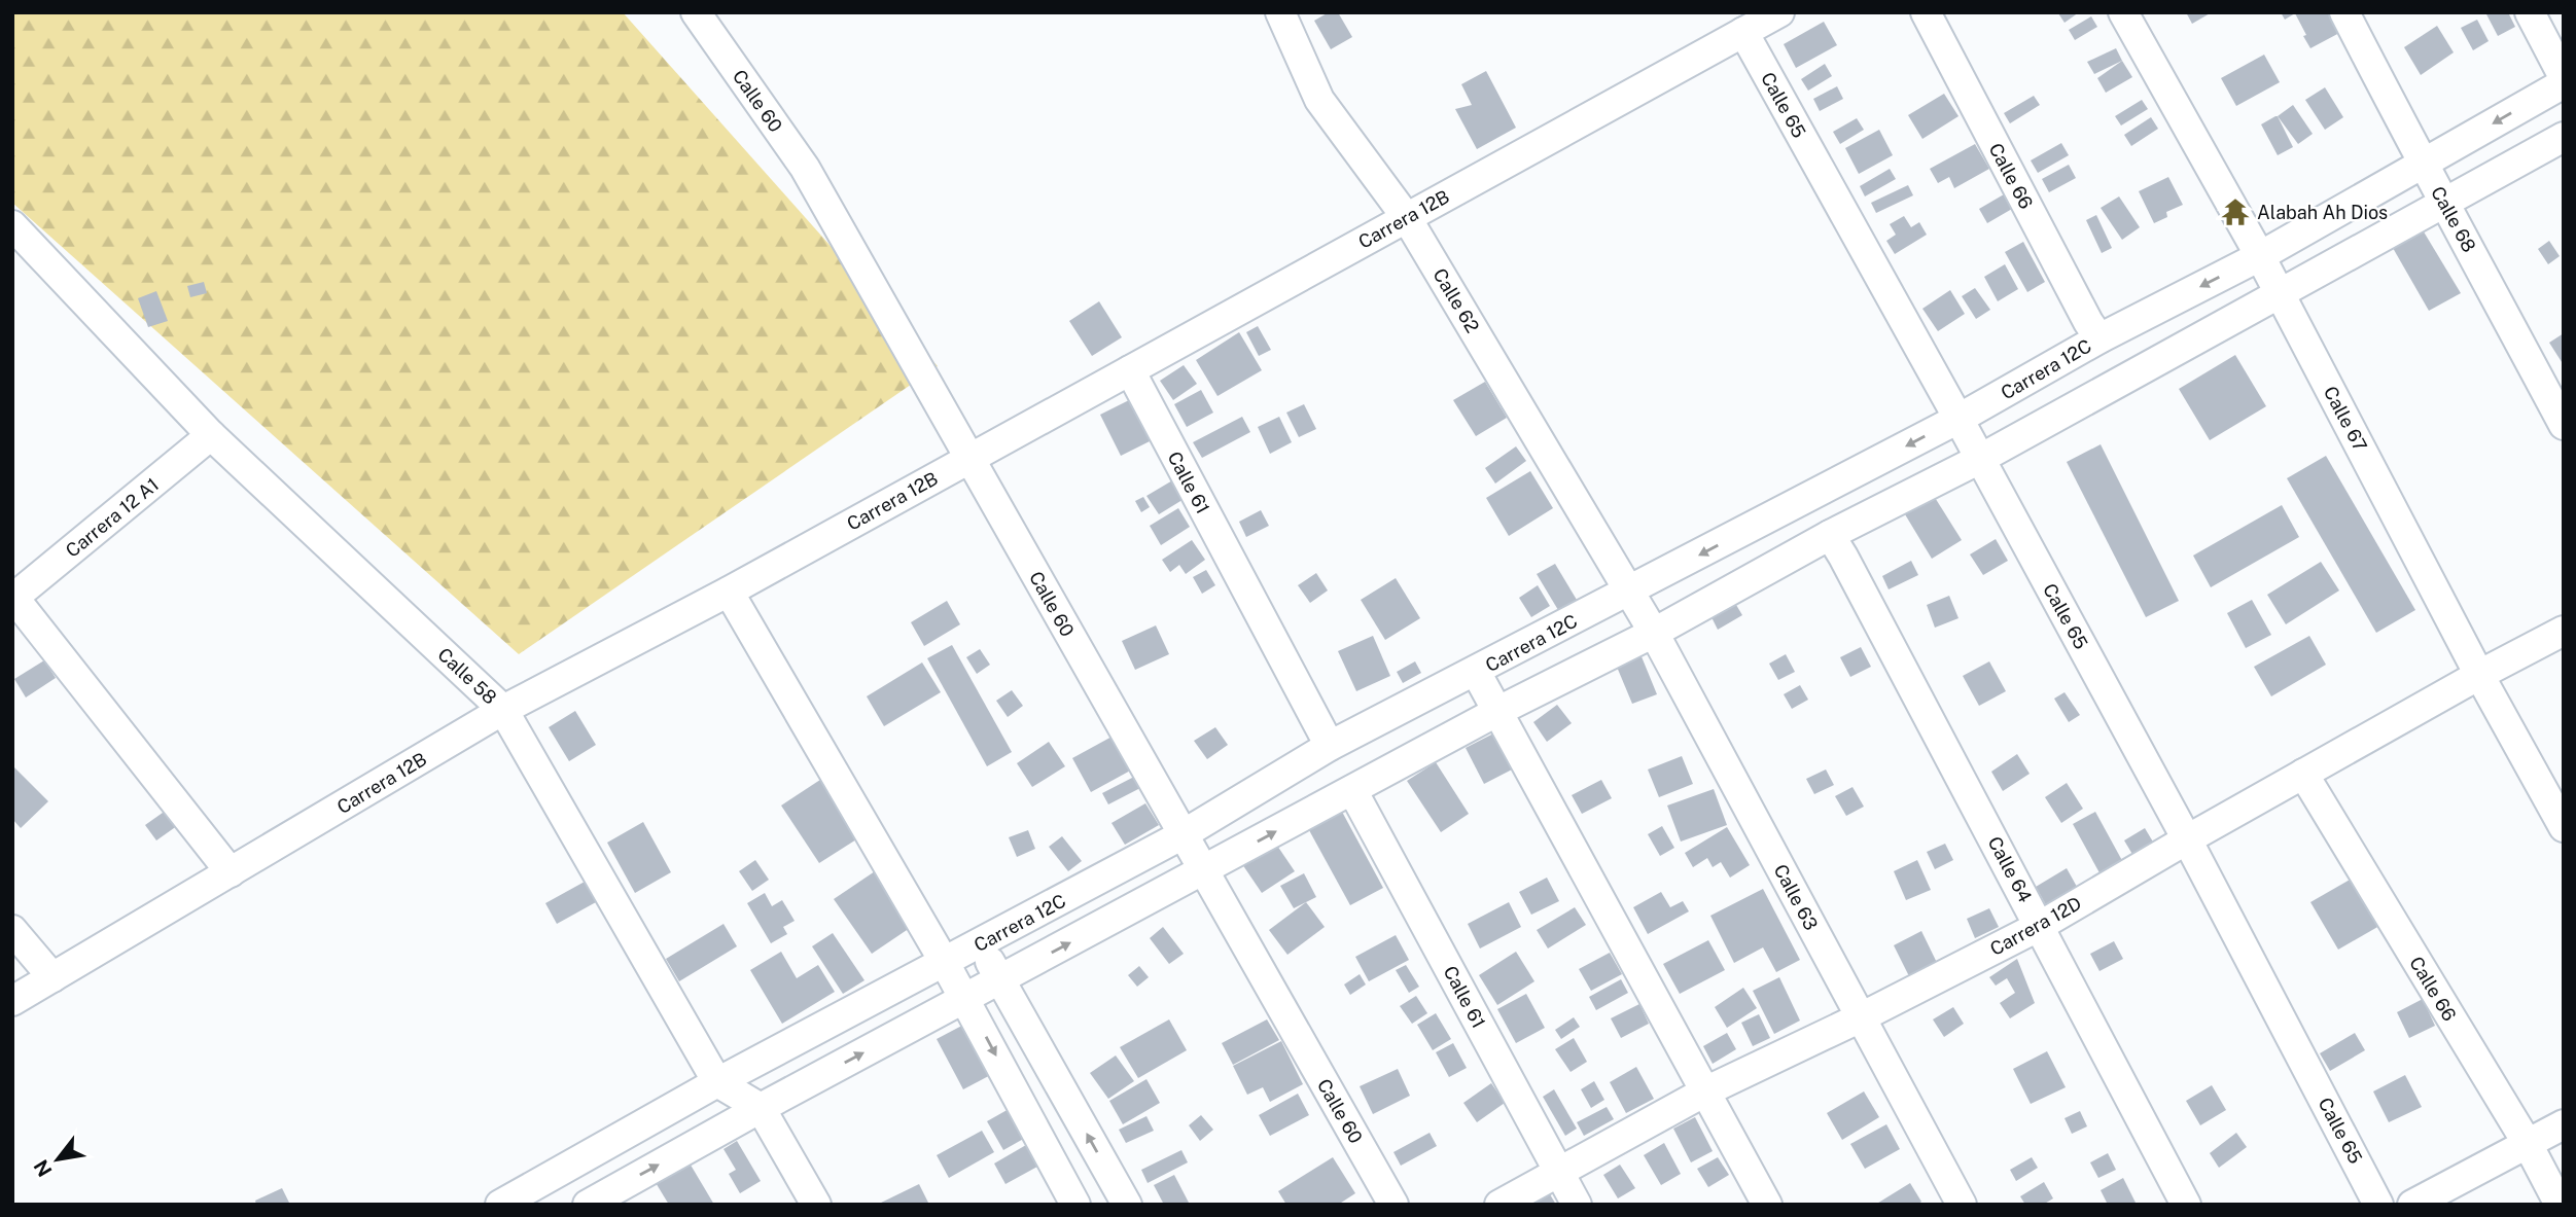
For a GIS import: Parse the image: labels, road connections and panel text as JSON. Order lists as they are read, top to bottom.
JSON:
{
  "streets": {
    "street": [
      "Calle 60",
      "Calle 65",
      "Calle 66",
      "Carrera 12B",
      "Calle 68",
      "Calle 62",
      "Carrera 12C",
      "Calle 67",
      "Calle 61",
      "Carrera 12 A1",
      "Calle 58",
      "Calle 64",
      "Calle 63",
      "Carrera 12D"
    ]
  },
  "crossings": [
    ["Calle 60", "Carrera 12B"],
    ["Calle 60", "Carrera 12C"],
    ["Calle 65", "Carrera 12B"],
    ["Calle 65", "Carrera 12C"],
    ["Calle 65", "Carrera 12D"],
    ["Calle 66", "Carrera 12C"],
    ["Calle 66", "Carrera 12D"],
    ["Carrera 12B", "Calle 62"],
    ["Carrera 12B", "Calle 61"],
    ["Carrera 12B", "Calle 58"],
    ["Calle 68", "Carrera 12C"],
    ["Calle 62", "Carrera 12C"],
    ["Calle 62", "Calle 63"],
    ["Carrera 12C", "Calle 67"],
    ["Carrera 12C", "Calle 61"],
    ["Carrera 12C", "Calle 58"],
    ["Carrera 12C", "Calle 63"],
    ["Calle 67", "Carrera 12D"],
    ["Calle 61", "Carrera 12D"],
    ["Carrera 12 A1", "Calle 58"],
    ["Calle 64", "Carrera 12D"],
    ["Calle 63", "Carrera 12D"]
  ],
  "places": {
    "temple": ["Alabah Ah Dios"]
  },
  "north": "bottom left"
}
